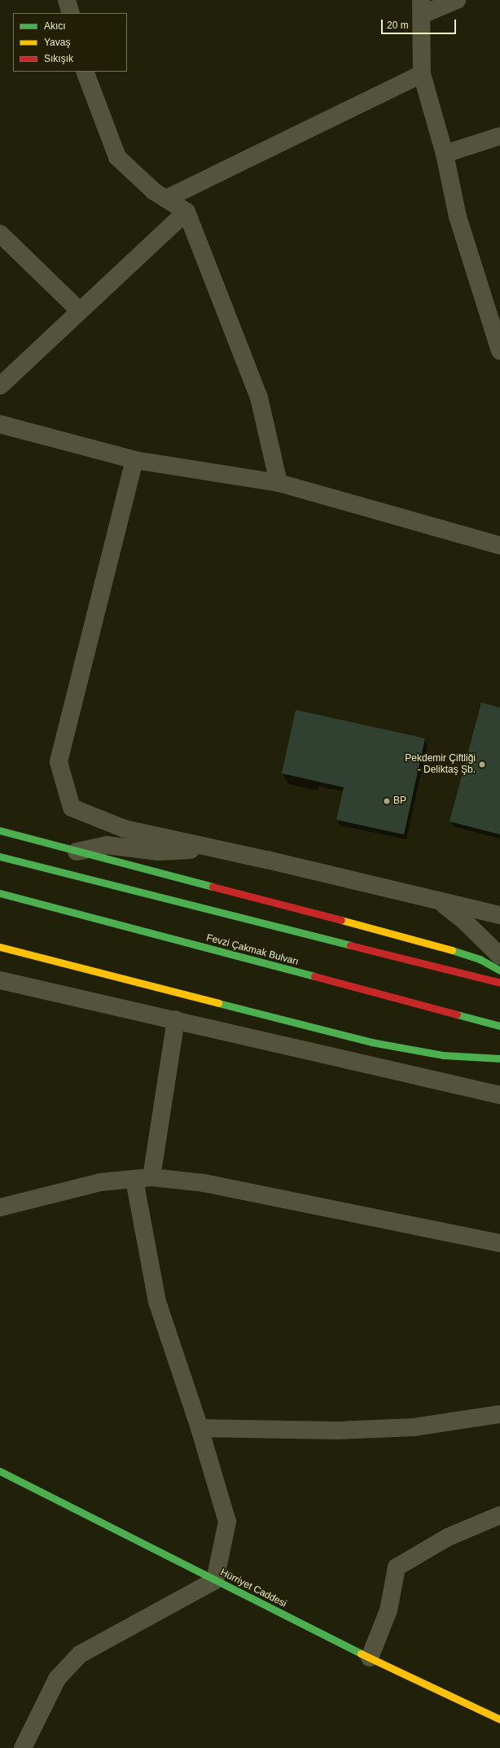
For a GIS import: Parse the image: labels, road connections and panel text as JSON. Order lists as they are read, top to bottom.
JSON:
{
  "streets": {
    "main road": ["Fevzi Çakmak Bulvarı", "Hürriyet Caddesi"]
  },
  "places": ["Pekdemir Çiftliği - Deliktaş Şb.", "BP"],
  "legend": ["Akıcı", "Yavaş", "Sıkışık"],
  "scale_bar": "20 m"
}
